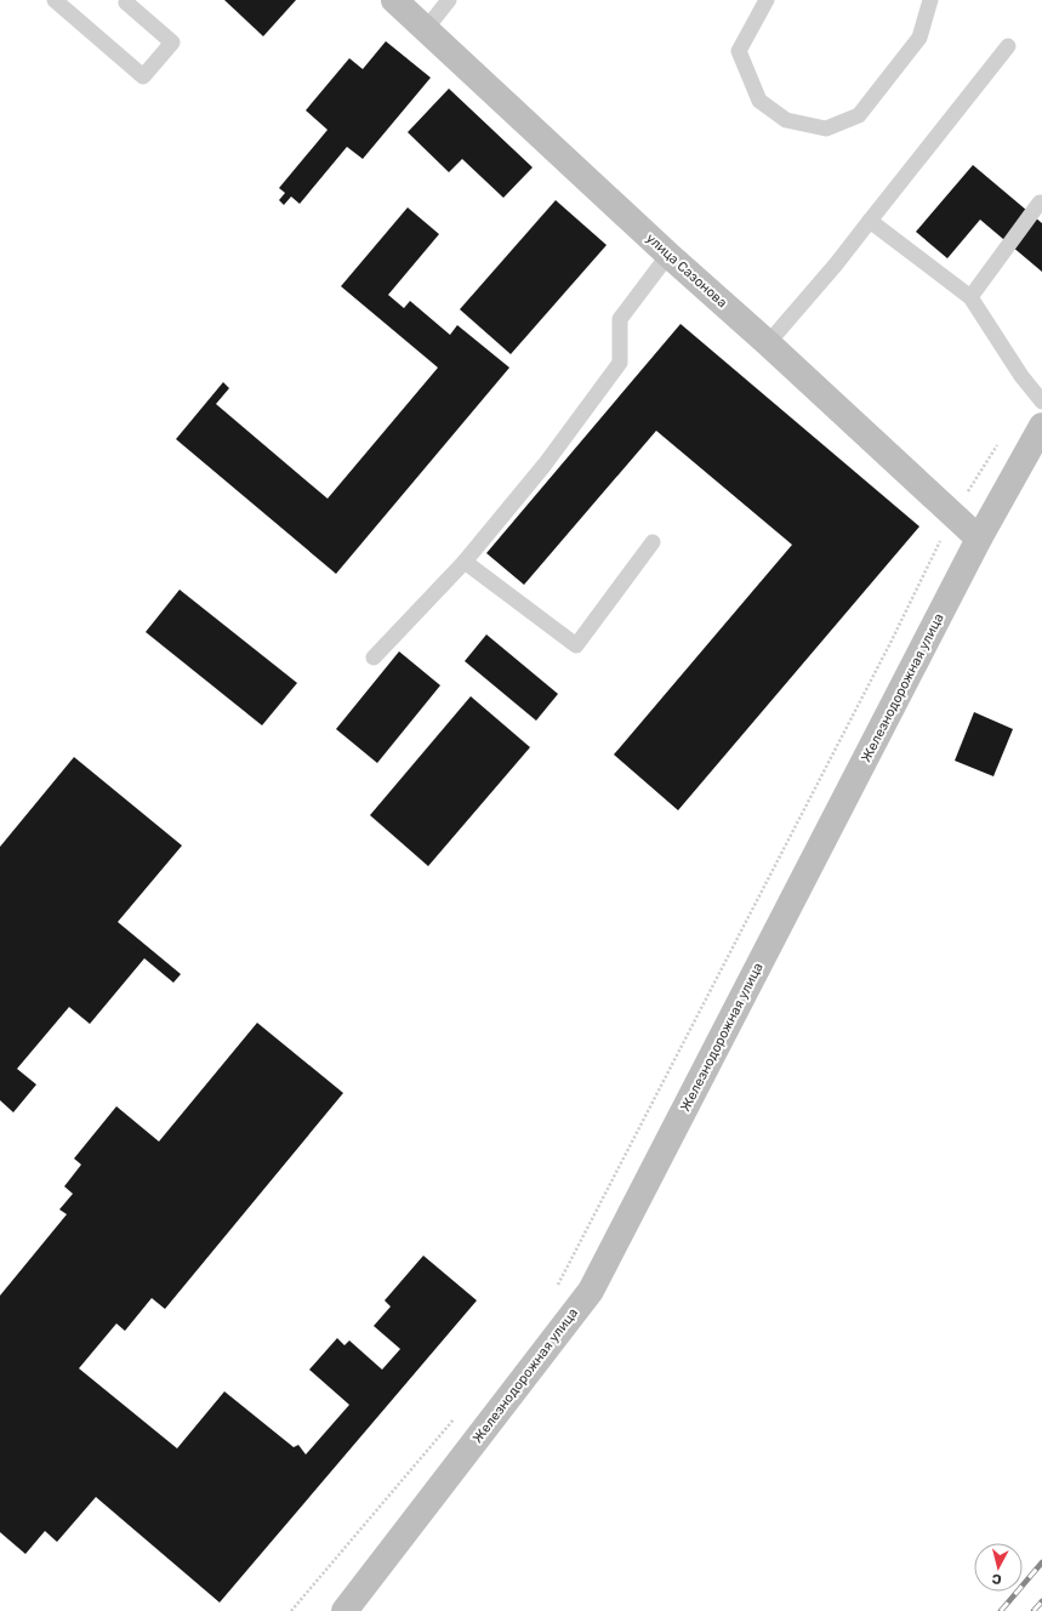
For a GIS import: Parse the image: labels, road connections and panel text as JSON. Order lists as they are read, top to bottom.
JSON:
{
  "streets": {
    "main road": ["улица Сазонова", "Железнодорожная улица"]
  },
  "crossings": [
    ["улица Сазонова", "Железнодорожная улица"]
  ],
  "north": "bottom"
}
